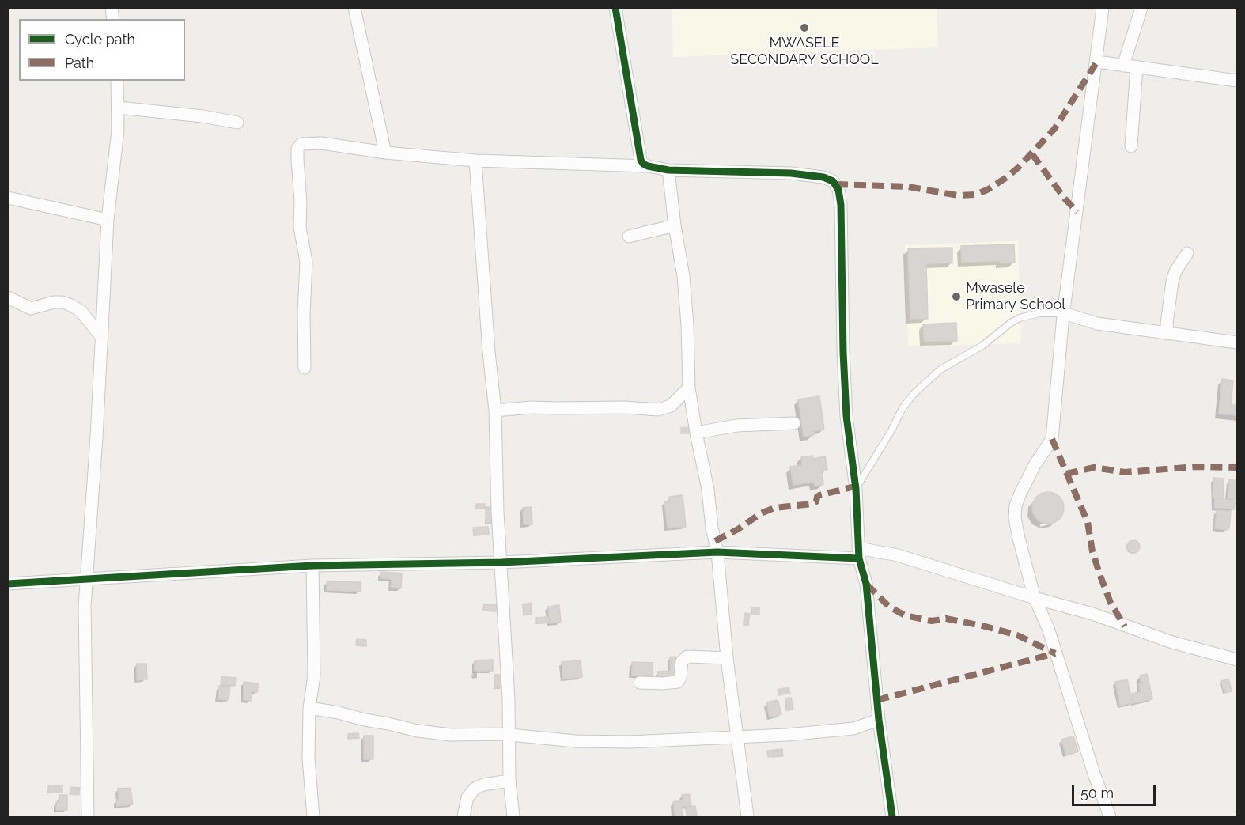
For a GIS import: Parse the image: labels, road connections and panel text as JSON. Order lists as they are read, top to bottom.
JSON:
{
  "places": ["MWASELE SECONDARY SCHOOL", "Mwasele Primary School"],
  "legend": ["Cycle path", "Path"],
  "scale_bar": "50 m"
}
